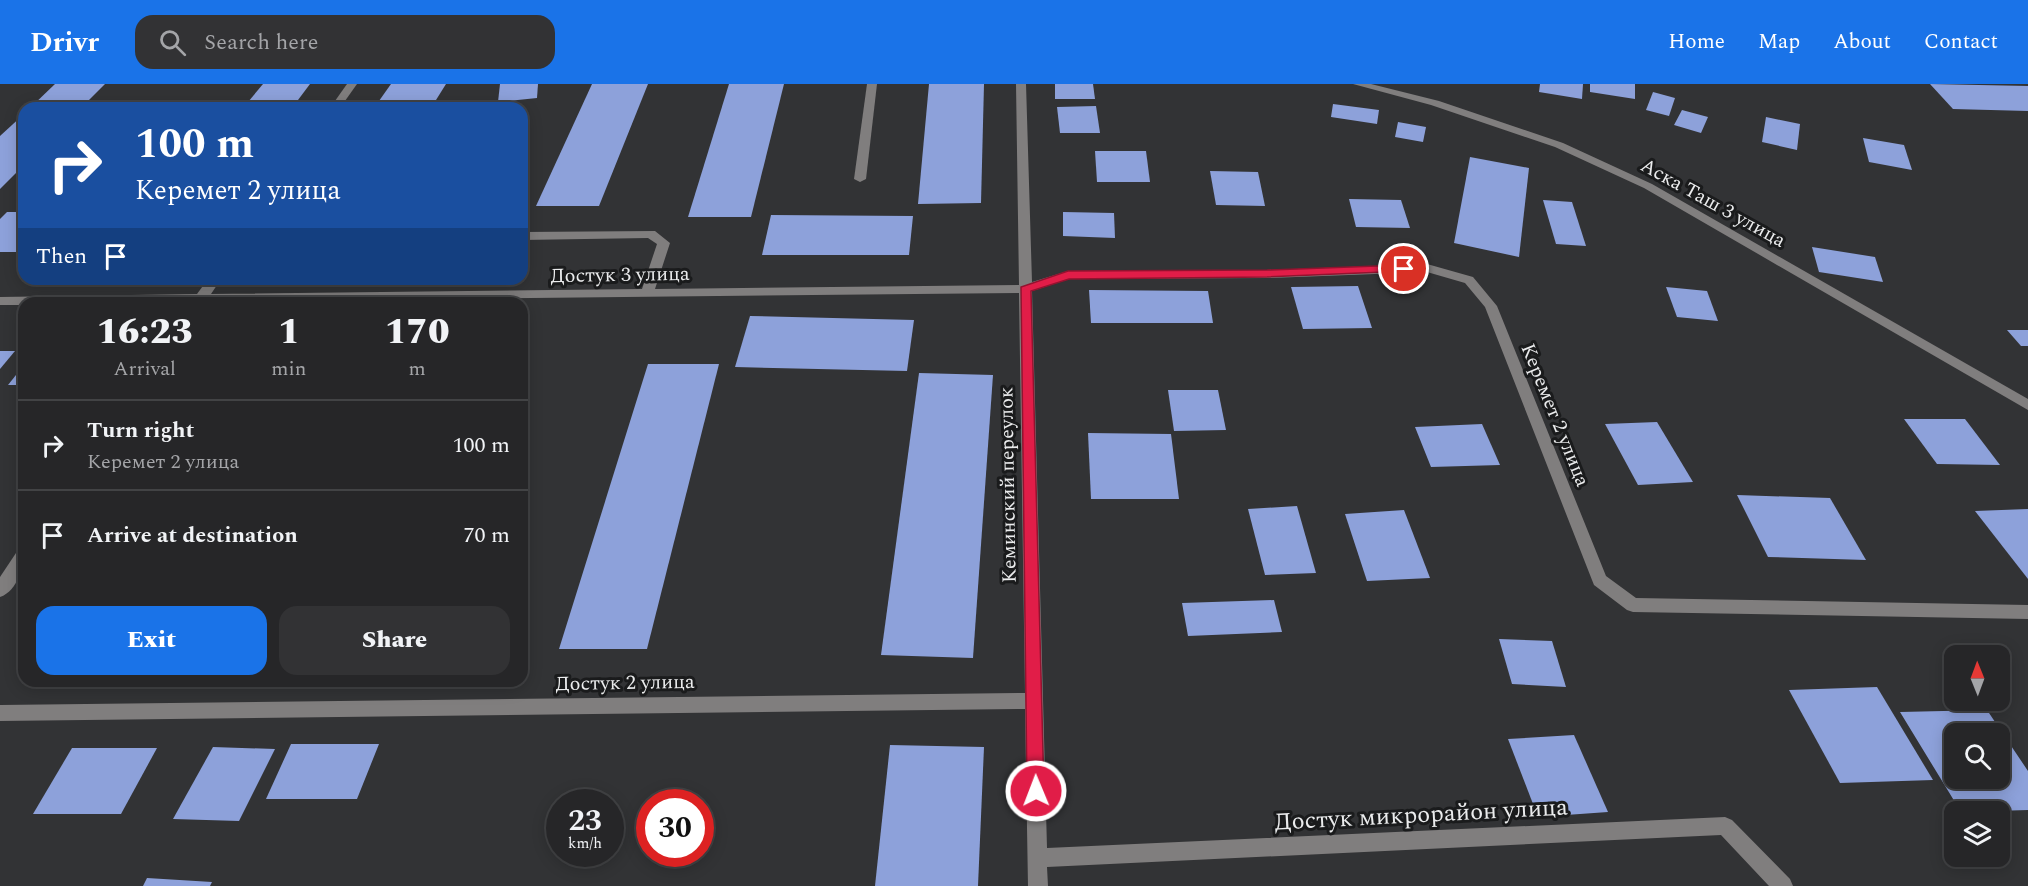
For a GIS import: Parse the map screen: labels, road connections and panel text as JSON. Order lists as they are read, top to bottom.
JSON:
{
  "streets": {
    "street": [
      "Аска Таш 3 улица",
      "Достук 3 улица",
      "Керемет 2 улица",
      "Кеминский переулок",
      "Достук 2 улица",
      "Достук микрорайон улица"
    ]
  },
  "crossings": [
    ["Достук 3 улица", "Керемет 2 улица"],
    ["Достук 3 улица", "Кеминский переулок"],
    ["Керемет 2 улица", "Кеминский переулок"],
    ["Кеминский переулок", "Достук 2 улица"],
    ["Кеминский переулок", "Достук микрорайон улица"]
  ],
  "north": "top",
  "page": {
    "header": "Drivr",
    "search": "Search here",
    "nav": [
      "Home",
      "Map",
      "About",
      "Contact"
    ],
    "turn": ["100 m", "Керемет 2 улица"],
    "then": "Then",
    "eta": [
      "16:23",
      "Arrival",
      "1",
      "min",
      "170",
      "m"
    ],
    "list": [
      {
        "name": "Turn right",
        "note": "Керемет 2 улица",
        "value": "100 m"
      },
      {
        "name": "Arrive at destination",
        "value": "70 m"
      }
    ],
    "buttons": ["Exit", "Share"],
    "speed": "23 km/h",
    "limit": "30"
  }
}
